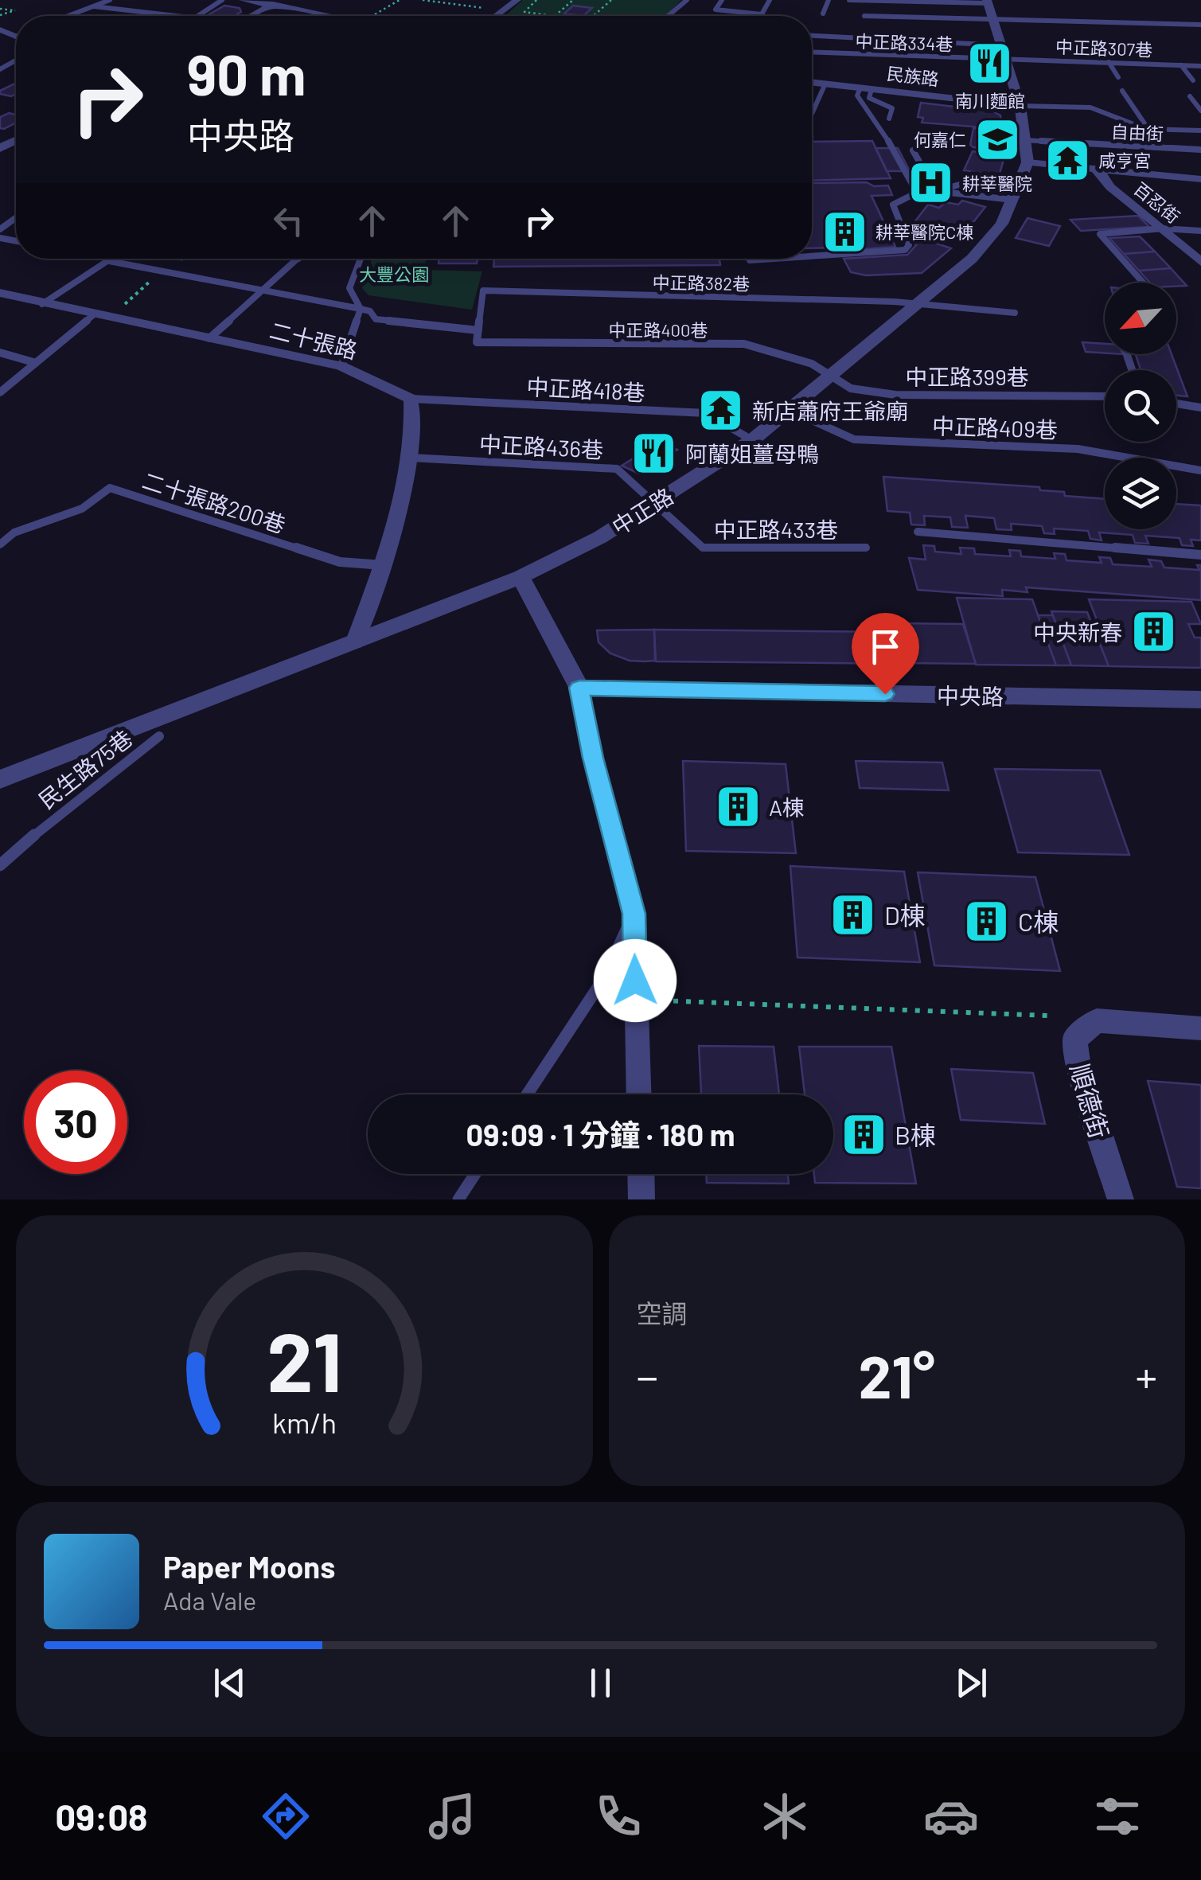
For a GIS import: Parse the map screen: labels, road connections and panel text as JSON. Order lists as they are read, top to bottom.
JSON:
{
  "streets": {
    "street": [
      "民族路",
      "百忍街",
      "二十張路",
      "中正路",
      "中央路",
      "順德街"
    ],
    "lane": [
      "中正路334巷",
      "中正路307巷",
      "自由街",
      "中正路382巷",
      "中正路400巷",
      "中正路399巷",
      "中正路418巷",
      "中正路409巷",
      "中正路436巷",
      "二十張路200巷",
      "中正路433巷",
      "民生路75巷"
    ]
  },
  "crossings": [
    ["中正路334巷", "中正路307巷"],
    ["中正路334巷", "中正路"],
    ["中正路307巷", "中正路"],
    ["民族路", "中正路"],
    ["自由街", "中正路"],
    ["中正路382巷", "中正路400巷"],
    ["中正路382巷", "中正路"],
    ["中正路400巷", "中正路399巷"],
    ["中正路400巷", "中正路"],
    ["二十張路", "中正路418巷"],
    ["中正路399巷", "中正路"],
    ["中正路418巷", "中正路"],
    ["中正路409巷", "中正路"],
    ["中正路436巷", "中正路"],
    ["中正路436巷", "中正路433巷"],
    ["中正路", "中正路433巷"]
  ],
  "parks": ["大豐公園"],
  "places": {
    "restaurant": ["南川麵館", "阿蘭姐薑母鴨"],
    "school or university": ["何嘉仁"],
    "temple": ["咸亨宮", "新店蕭府王爺廟"],
    "hospital": ["耕莘醫院"],
    "building": [
      "耕莘醫院C棟",
      "中央新春",
      "A棟",
      "D棟",
      "C棟",
      "B棟"
    ]
  },
  "north": "bottom left",
  "page": {
    "turn": ["90 m", "中央路"],
    "limit": "30",
    "trip": "09:09 · 1 分鐘 · 180 m",
    "tile": "空調",
    "heat": ["−", "21°", "+"],
    "song": ["Paper Moons", "Ada Vale"],
    "tabs": "09:08",
    "gauge": ["21", "km/h"]
  }
}
